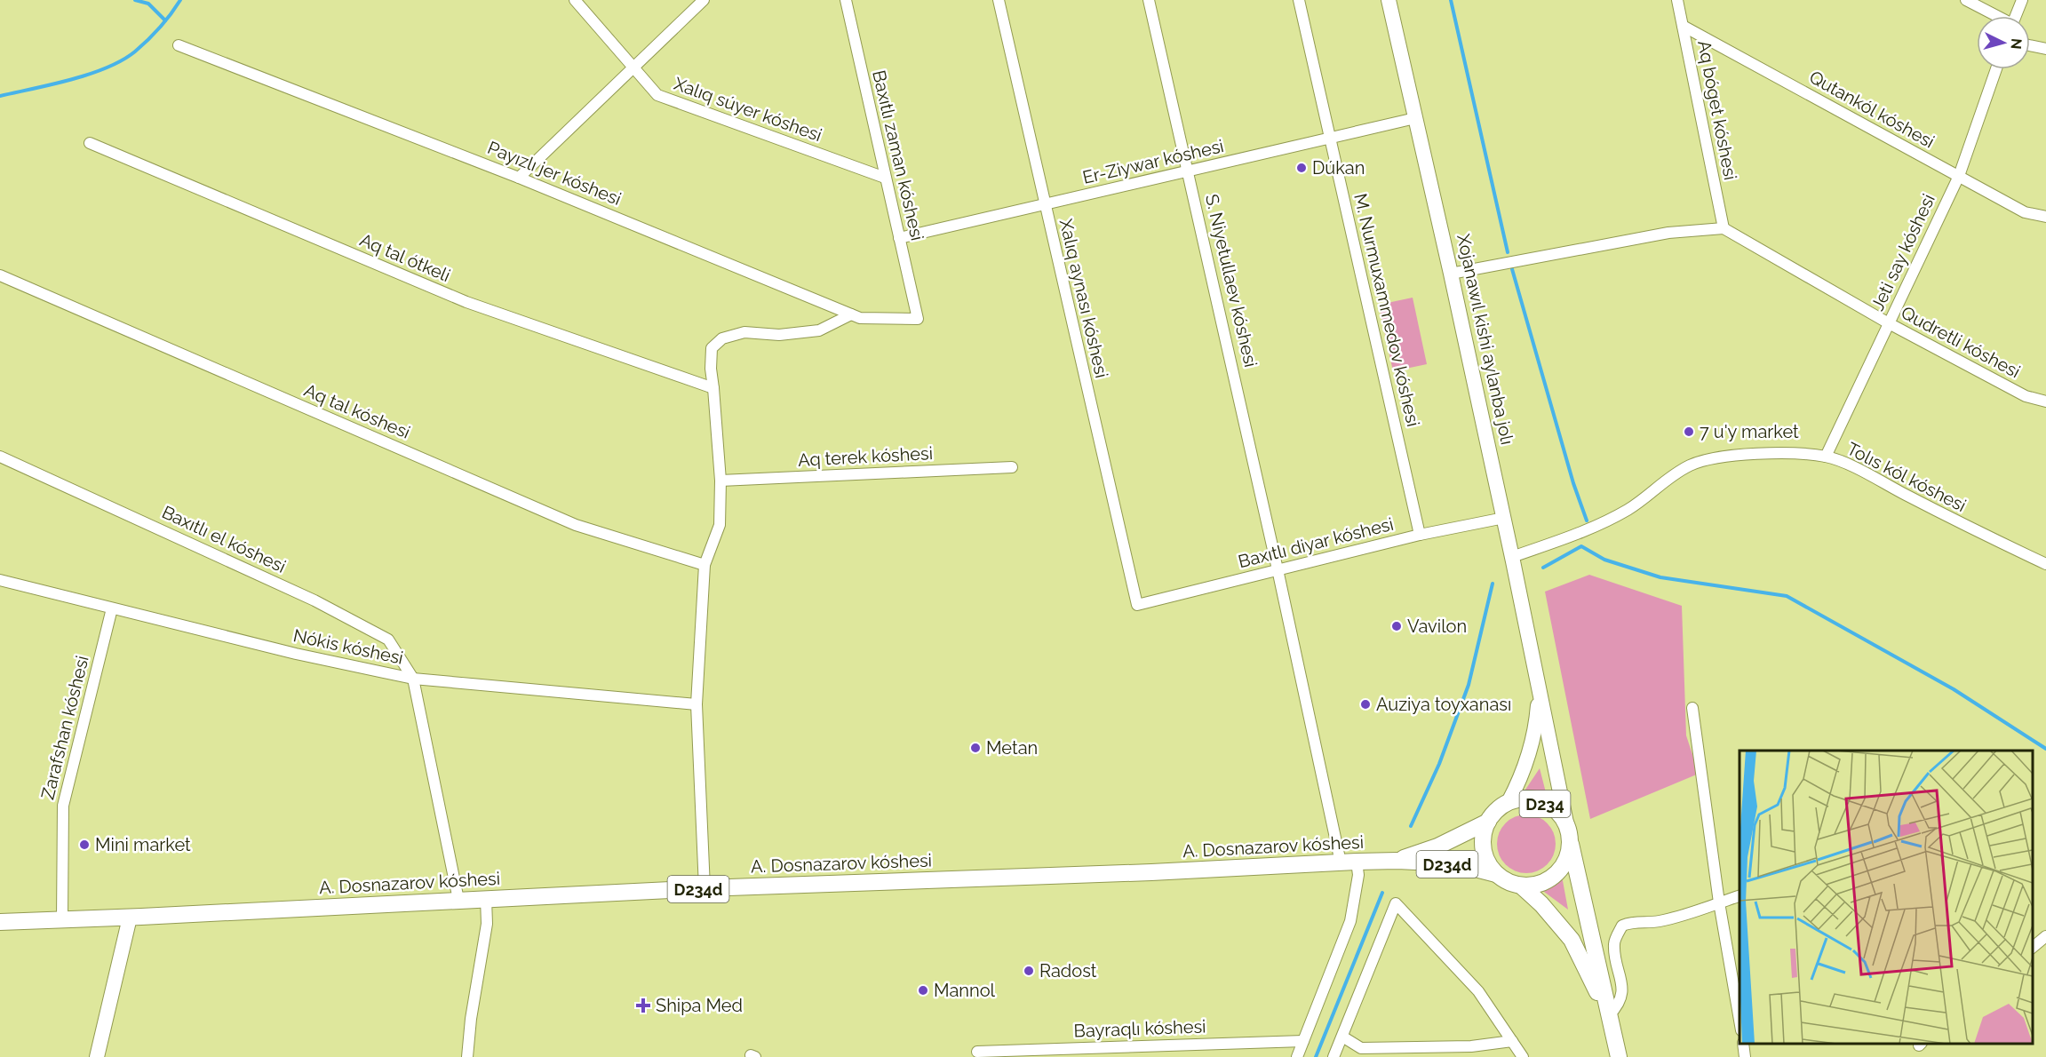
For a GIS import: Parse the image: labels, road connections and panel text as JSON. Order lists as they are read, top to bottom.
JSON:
{
  "streets": {
    "main road": [
      "Xojanawıl kishi aylanba jolı",
      "D234",
      "A. Dosnazarov kóshesi",
      "D234d"
    ],
    "street": [
      "Xalıq súyer kóshesi",
      "Qutankól kóshesi",
      "Aq bóget kóshesi",
      "Baxıtlı zaman kóshesi",
      "Er-Ziywar kóshesi",
      "Payızlı jer kóshesi",
      "Jeti say kóshesi",
      "Aq tal ótkeli",
      "S. Niyetullaev kóshesi",
      "Xalıq aynası kóshesi",
      "M. Nurmuxammedov kóshesi",
      "Qudretli kóshesi",
      "Aq tal kóshesi",
      "Aq terek kóshesi",
      "Tolıs kól kóshesi",
      "Baxıtlı el kóshesi",
      "Baxıtlı diyar kóshesi",
      "Nókis kóshesi",
      "Zarafshan kóshesi",
      "Bayraqlı kóshesi"
    ]
  },
  "crossings": [
    ["Xalıq súyer kóshesi", "Baxıtlı zaman kóshesi"],
    ["Qutankól kóshesi", "Aq bóget kóshesi"],
    ["Qutankól kóshesi", "Jeti say kóshesi"],
    ["Aq bóget kóshesi", "Qudretli kóshesi"],
    ["Baxıtlı zaman kóshesi", "Er-Ziywar kóshesi"],
    ["Baxıtlı zaman kóshesi", "Payızlı jer kóshesi"],
    ["Er-Ziywar kóshesi", "S. Niyetullaev kóshesi"],
    ["Er-Ziywar kóshesi", "Xalıq aynası kóshesi"],
    ["Er-Ziywar kóshesi", "M. Nurmuxammedov kóshesi"],
    ["Er-Ziywar kóshesi", "Xojanawıl kishi aylanba jolı"],
    ["Jeti say kóshesi", "Qudretli kóshesi"],
    ["Jeti say kóshesi", "Tolıs kól kóshesi"],
    ["S. Niyetullaev kóshesi", "Baxıtlı diyar kóshesi"],
    ["S. Niyetullaev kóshesi", "A. Dosnazarov kóshesi"],
    ["S. Niyetullaev kóshesi", "Bayraqlı kóshesi"],
    ["Xalıq aynası kóshesi", "Baxıtlı diyar kóshesi"],
    ["M. Nurmuxammedov kóshesi", "Baxıtlı diyar kóshesi"],
    ["Xojanawıl kishi aylanba jolı", "Tolıs kól kóshesi"],
    ["Xojanawıl kishi aylanba jolı", "Baxıtlı diyar kóshesi"],
    ["Xojanawıl kishi aylanba jolı", "D234"],
    ["Xojanawıl kishi aylanba jolı", "D234d"],
    ["Baxıtlı el kóshesi", "Nókis kóshesi"],
    ["Nókis kóshesi", "Zarafshan kóshesi"],
    ["Zarafshan kóshesi", "A. Dosnazarov kóshesi"],
    ["D234", "D234d"],
    ["A. Dosnazarov kóshesi", "D234d"]
  ],
  "places": {
    "other": [
      "Dúkan",
      "7 u'y market",
      "Vavilon",
      "Auziya toyxanası",
      "Metan",
      "Mini market",
      "Radost",
      "Mannol"
    ],
    "health": ["Shipa Med"]
  },
  "north": "right"
}
